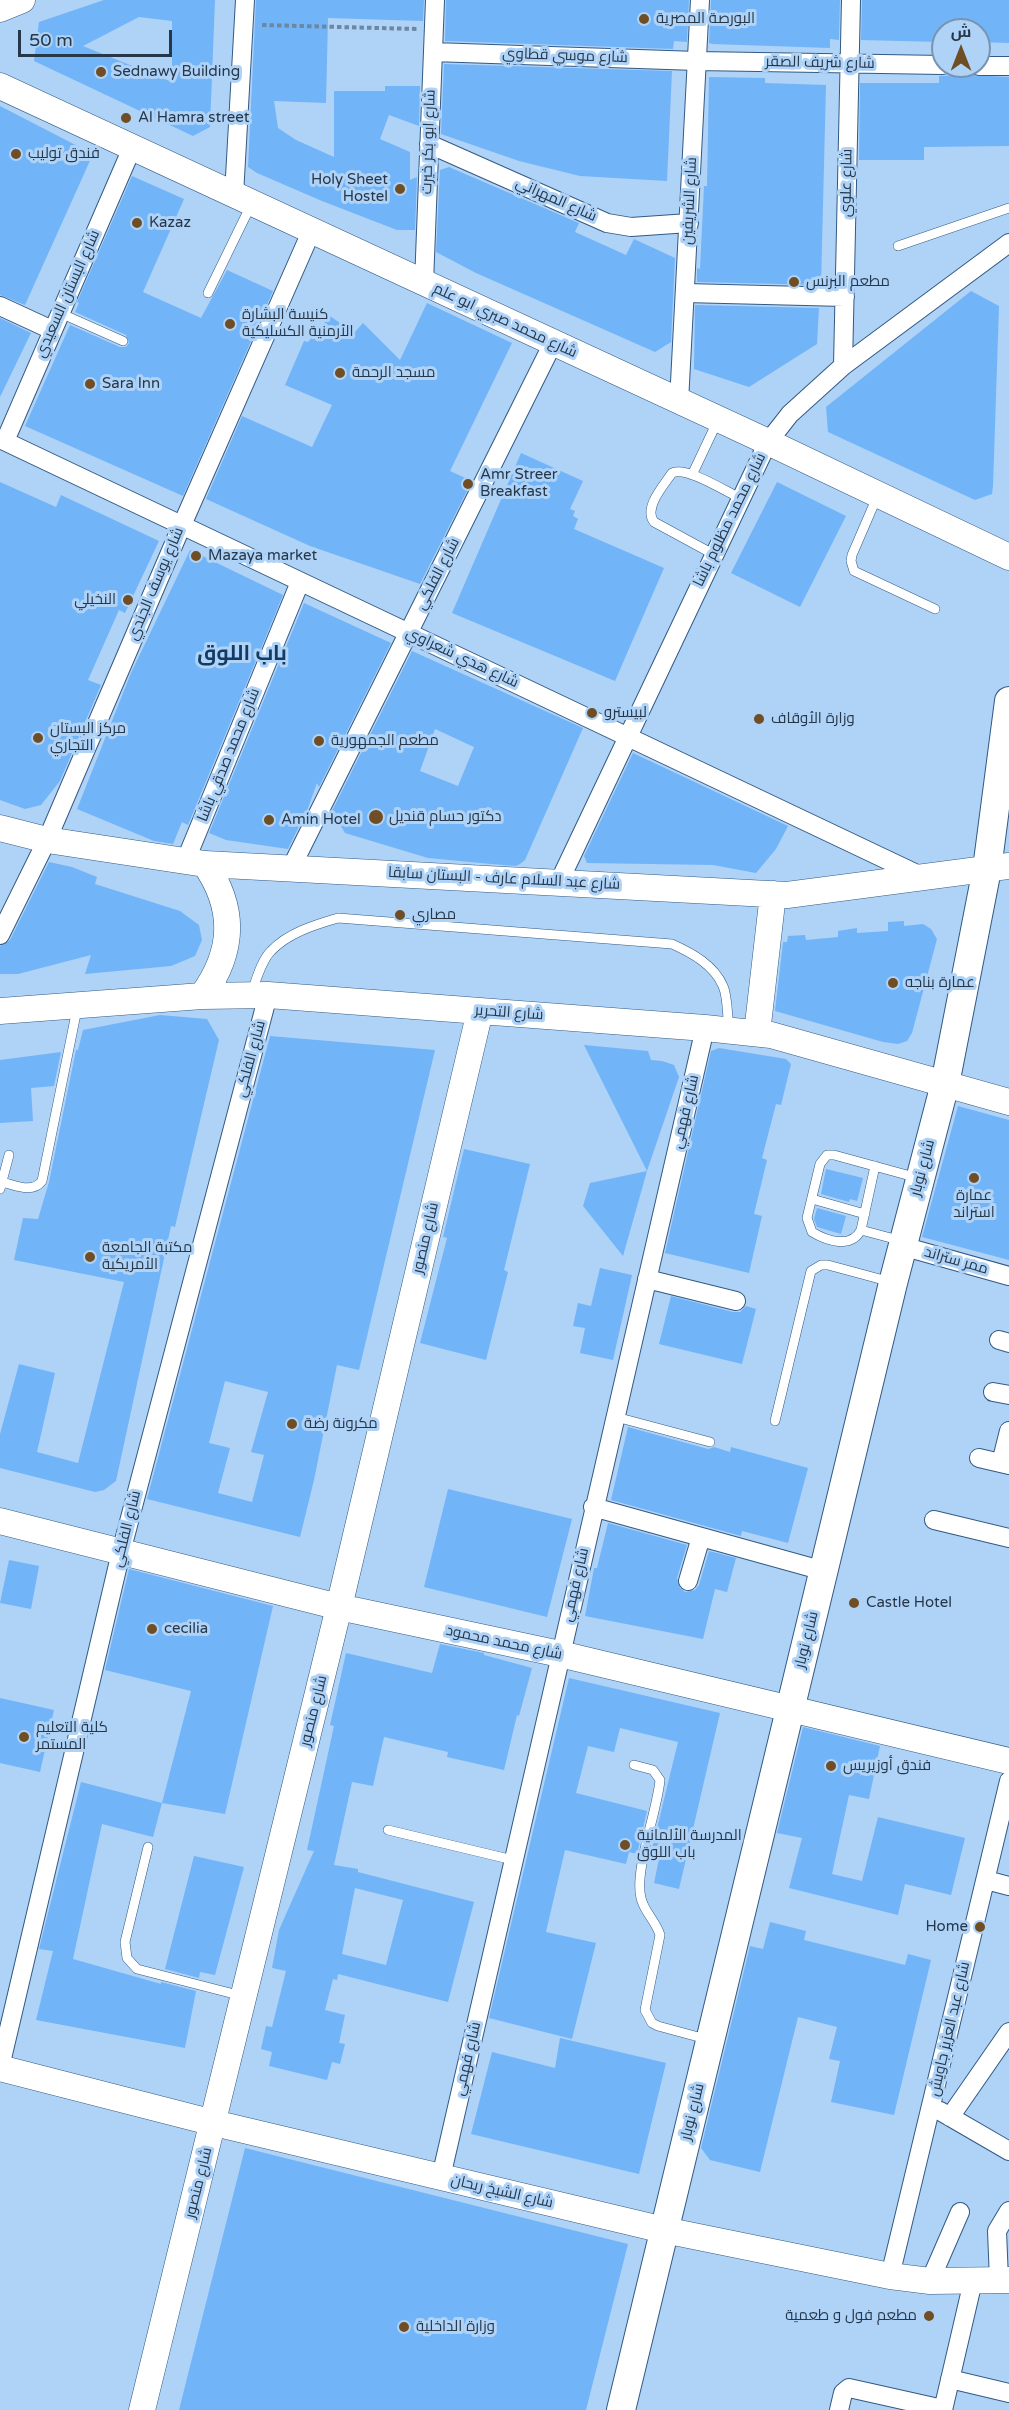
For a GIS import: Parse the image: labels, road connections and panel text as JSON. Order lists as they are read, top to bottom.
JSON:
{
  "streets": {
    "main road": ["شارع نوبار"],
    "street": [
      "شارع موسي قطاوي",
      "شارع شريف الصقر",
      "شارع ابو بكر خيرت",
      "شارع علوي",
      "شارع المهراني",
      "شارع الشريفين",
      "شارع البستان السعيدي",
      "شارع محمد صبري ابو علم",
      "شارع محمد مظلوم باشا",
      "شارع الفلكي",
      "شارع يوسف الجندي",
      "شارع هدي شعراوي",
      "شارع محمد صدقي باشا",
      "شارع عبد السلام عارف - البستان سابقا",
      "شارع التحرير",
      "شارع فهمي",
      "شارع منصور",
      "ممر ستراند",
      "شارع محمد محمود",
      "شارع عبد العزيز جاويش",
      "شارع الشيخ ريحان"
    ]
  },
  "crossings": [
    ["شارع موسي قطاوي", "شارع شريف الصقر"],
    ["شارع موسي قطاوي", "شارع ابو بكر خيرت"],
    ["شارع موسي قطاوي", "شارع الشريفين"],
    ["شارع شريف الصقر", "شارع علوي"],
    ["شارع شريف الصقر", "شارع الشريفين"],
    ["شارع ابو بكر خيرت", "شارع المهراني"],
    ["شارع ابو بكر خيرت", "شارع محمد صبري ابو علم"],
    ["شارع علوي", "شارع محمد مظلوم باشا"],
    ["شارع المهراني", "شارع الشريفين"],
    ["شارع الشريفين", "شارع محمد صبري ابو علم"],
    ["شارع البستان السعيدي", "شارع محمد صبري ابو علم"],
    ["شارع البستان السعيدي", "شارع هدي شعراوي"],
    ["شارع محمد صبري ابو علم", "شارع محمد مظلوم باشا"],
    ["شارع محمد صبري ابو علم", "شارع الفلكي"],
    ["شارع محمد صبري ابو علم", "شارع يوسف الجندي"],
    ["شارع محمد مظلوم باشا", "شارع هدي شعراوي"],
    ["شارع محمد مظلوم باشا", "شارع عبد السلام عارف - البستان سابقا"],
    ["شارع الفلكي", "شارع هدي شعراوي"],
    ["شارع الفلكي", "شارع عبد السلام عارف - البستان سابقا"],
    ["شارع الفلكي", "شارع التحرير"],
    ["شارع الفلكي", "شارع محمد محمود"],
    ["شارع الفلكي", "شارع الشيخ ريحان"],
    ["شارع يوسف الجندي", "شارع هدي شعراوي"],
    ["شارع يوسف الجندي", "شارع عبد السلام عارف - البستان سابقا"],
    ["شارع هدي شعراوي", "شارع محمد صدقي باشا"],
    ["شارع هدي شعراوي", "شارع عبد السلام عارف - البستان سابقا"],
    ["شارع محمد صدقي باشا", "شارع عبد السلام عارف - البستان سابقا"],
    ["شارع عبد السلام عارف - البستان سابقا", "شارع نوبار"],
    ["شارع التحرير", "شارع فهمي"],
    ["شارع التحرير", "شارع نوبار"],
    ["شارع التحرير", "شارع منصور"],
    ["شارع فهمي", "شارع محمد محمود"],
    ["شارع فهمي", "شارع الشيخ ريحان"],
    ["شارع نوبار", "ممر ستراند"],
    ["شارع نوبار", "شارع محمد محمود"],
    ["شارع نوبار", "شارع الشيخ ريحان"],
    ["شارع منصور", "شارع محمد محمود"],
    ["شارع منصور", "شارع الشيخ ريحان"],
    ["شارع عبد العزيز جاويش", "شارع الشيخ ريحان"]
  ],
  "districts": ["باب اللوق"],
  "places": [
    "البورصة المصرية",
    "Sednawy Building",
    "Al Hamra street",
    "فندق توليب",
    "Holy Sheet Hostel",
    "Kazaz",
    "مطعم البرنس",
    "كنيسة البشارة الأرمنية الكسليكية",
    "مسجد الرحمة",
    "Sara Inn",
    "Amr Streer Breakfast",
    "Mazaya market",
    "النخيلي",
    "لبيسترو",
    "وزارة الأوقاف",
    "مركز البستان التجاري",
    "مطعم الجمهورية",
    "دكتور حسام قنديل",
    "Amin Hotel",
    "مصاري",
    "عمارة بناجه",
    "عمارة استراند",
    "مكتبة الجامعة الأمريكية",
    "مكرونة رضة",
    "Castle Hotel",
    "cecilia",
    "كلية التعليم المستمر",
    "فندق أوزيريس",
    "المدرسة الألمانية باب اللوق",
    "Home",
    "مطعم فول و طعمية",
    "وزارة الداخلية"
  ],
  "scale_bar": "50 m",
  "north": "top"
}
